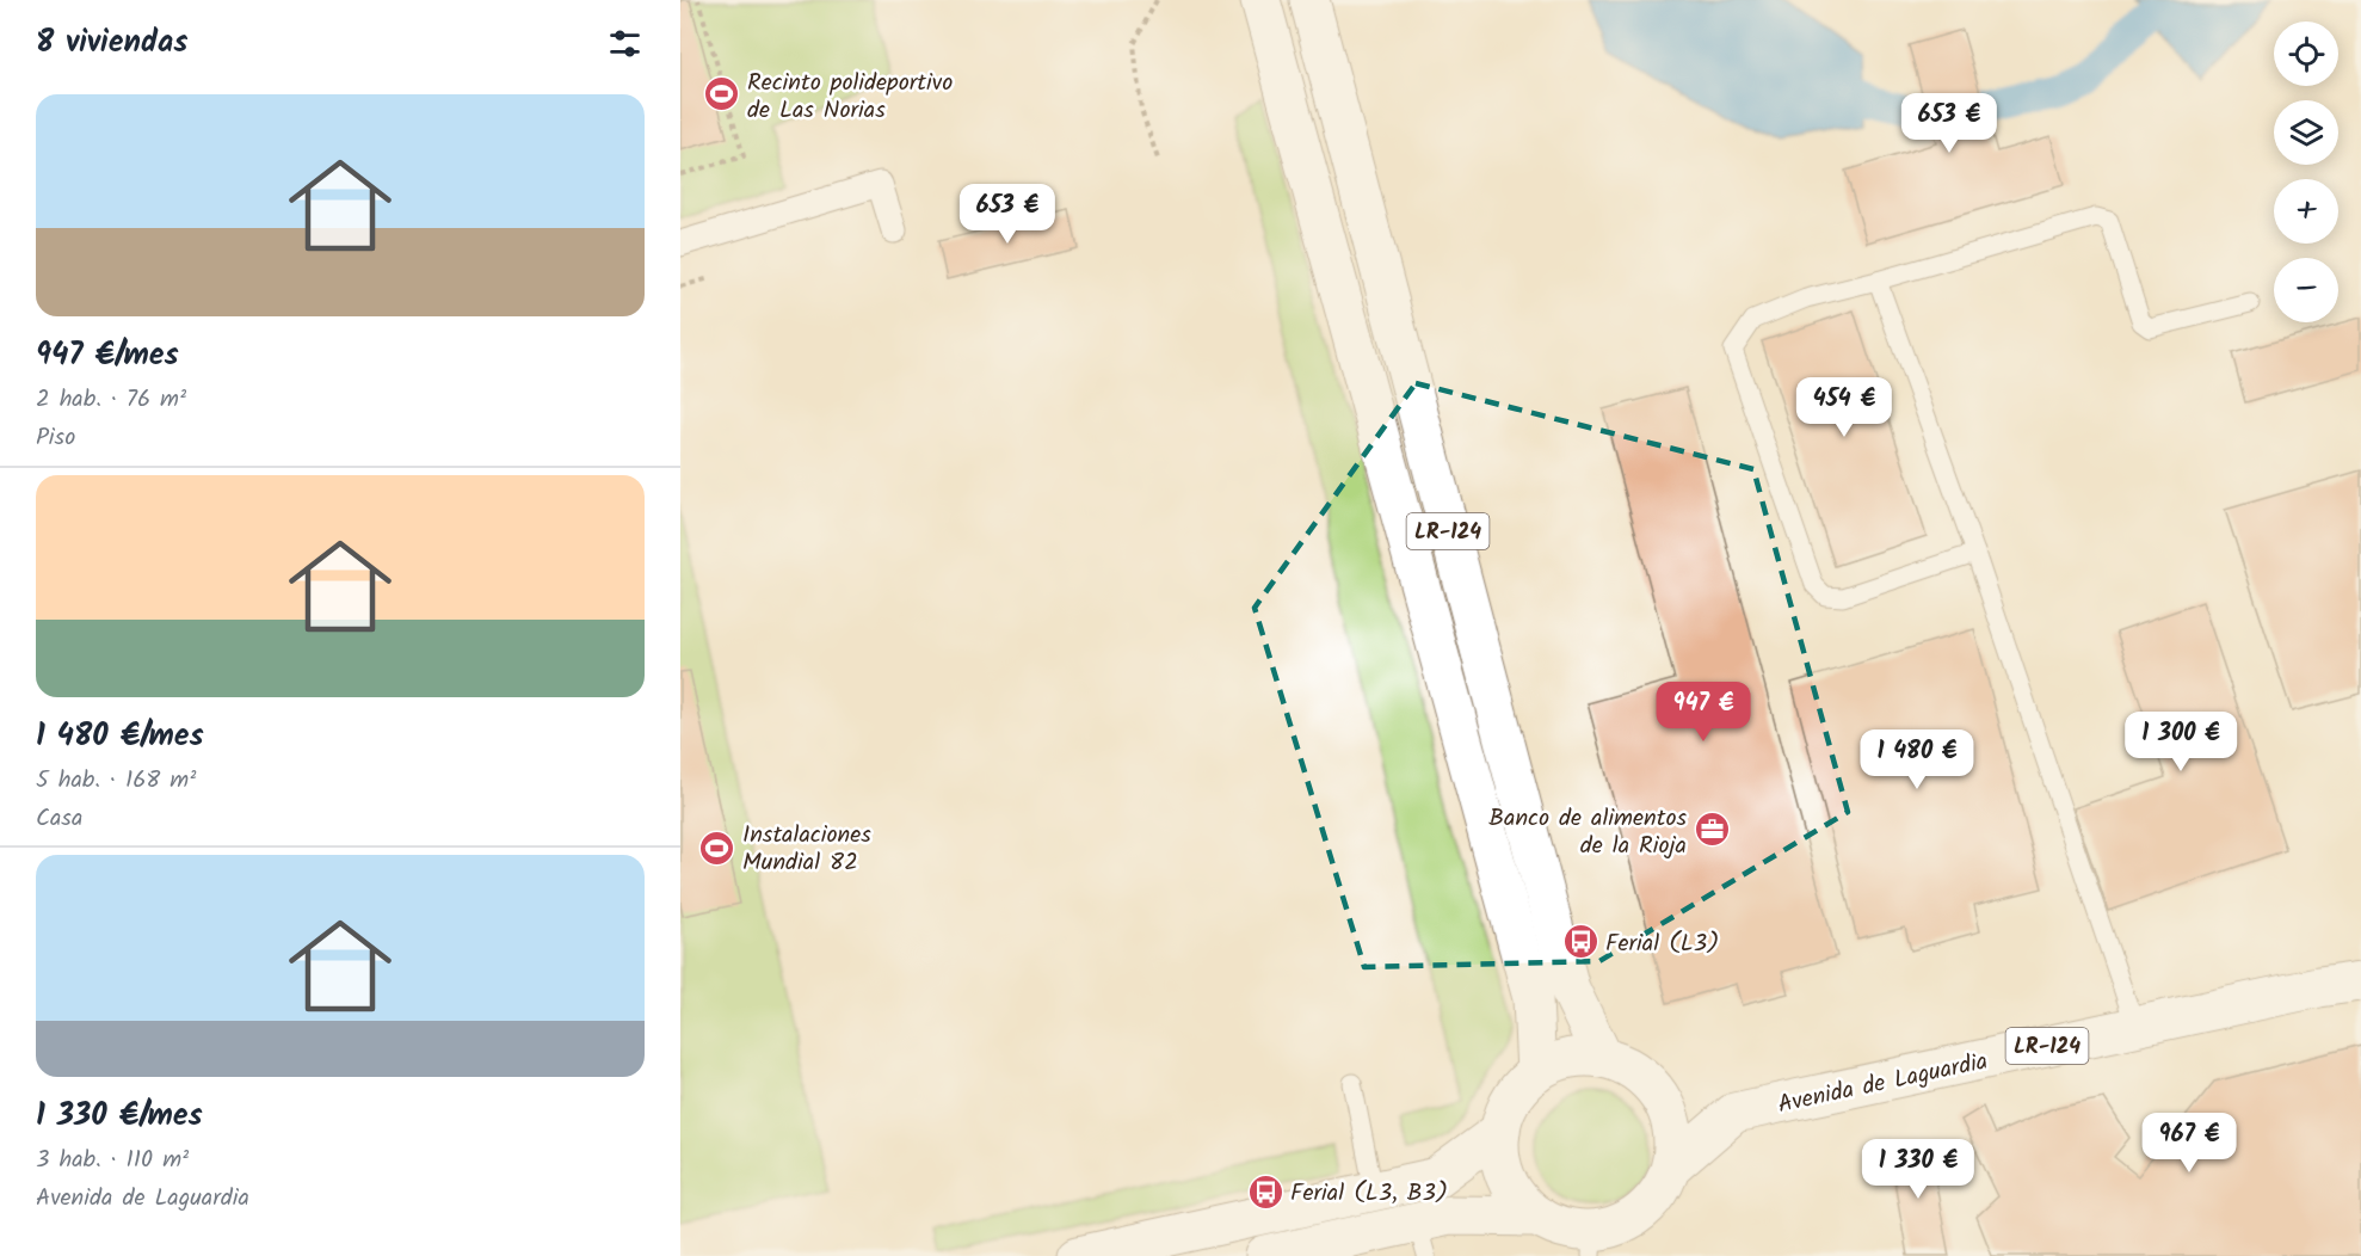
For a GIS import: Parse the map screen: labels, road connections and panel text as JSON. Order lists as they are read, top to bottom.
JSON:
{
  "streets": {
    "main road": ["LR-124", "Avenida de Laguardia"]
  },
  "crossings": [
    ["LR-124", "Avenida de Laguardia"]
  ],
  "places": {
    "sports": ["Recinto polideportivo de Las Norias", "Instalaciones Mundial 82"],
    "office": ["Banco de alimentos de la Rioja"],
    "bus stop": ["Ferial (L3)", "Ferial (L3, B3)"]
  },
  "page": {
    "heading": "8 viviendas",
    "map_buttons": ["+", "−"],
    "list": [
      {
        "name": "947 €/mes",
        "note": "2 hab. · 76 m² · Piso"
      },
      {
        "name": "1 480 €/mes",
        "note": "5 hab. · 168 m² · Casa"
      },
      {
        "name": "1 330 €/mes",
        "note": "3 hab. · 110 m² · Avenida de Laguardia"
      }
    ],
    "price": [
      "653 €",
      "653 €",
      "454 €",
      "947 €",
      "1 300 €",
      "1 480 €",
      "967 €",
      "1 330 €"
    ]
  }
}
